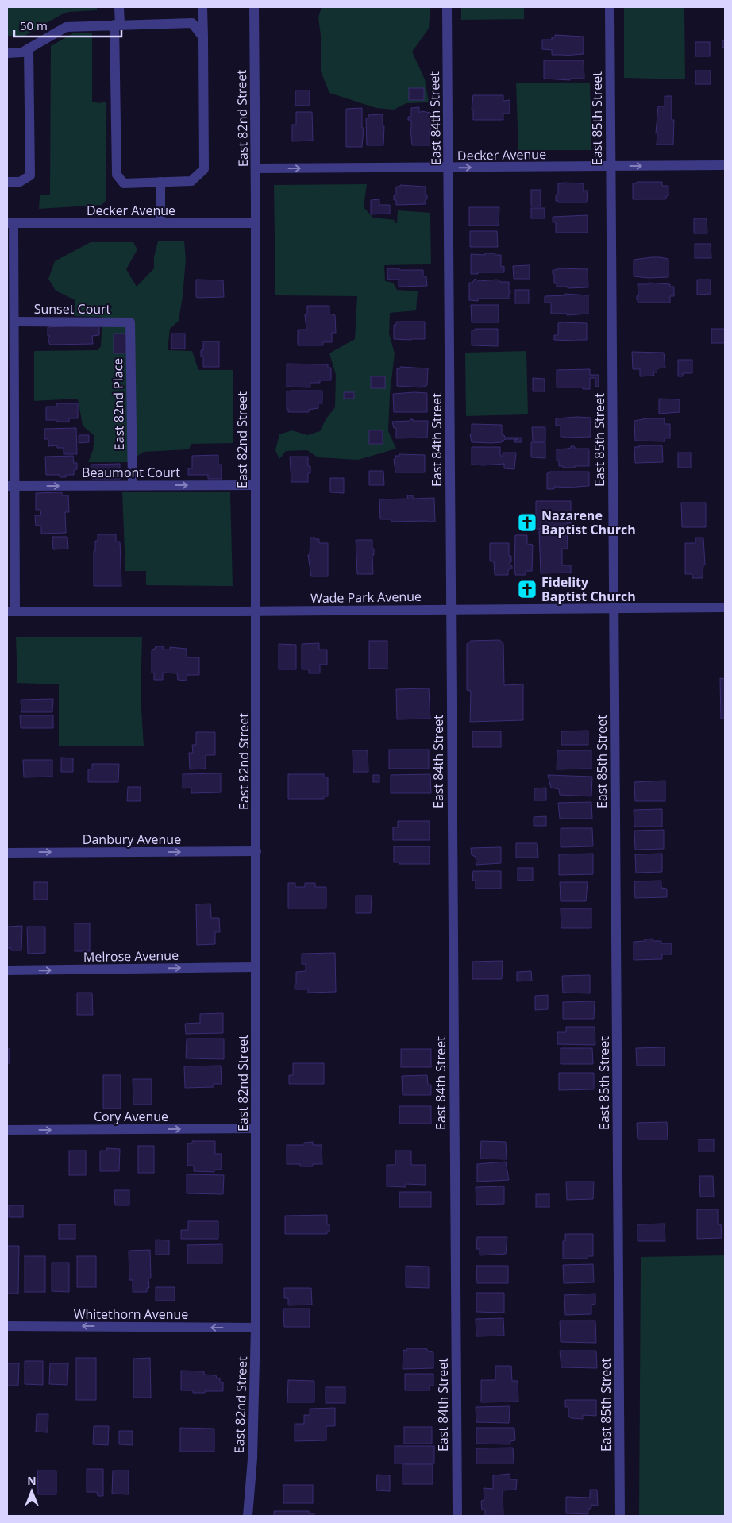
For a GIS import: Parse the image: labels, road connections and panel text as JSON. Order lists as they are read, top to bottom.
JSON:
{
  "streets": {
    "street": [
      "East 82nd Street",
      "East 84th Street",
      "East 85th Street",
      "Decker Avenue",
      "Sunset Court",
      "East 82nd Place",
      "Beaumont Court",
      "Wade Park Avenue",
      "Danbury Avenue",
      "Melrose Avenue",
      "Cory Avenue",
      "Whitethorn Avenue"
    ]
  },
  "crossings": [
    ["East 82nd Street", "Decker Avenue"],
    ["East 82nd Street", "Beaumont Court"],
    ["East 82nd Street", "Wade Park Avenue"],
    ["East 82nd Street", "Danbury Avenue"],
    ["East 82nd Street", "Melrose Avenue"],
    ["East 82nd Street", "Cory Avenue"],
    ["East 82nd Street", "Whitethorn Avenue"],
    ["East 84th Street", "Decker Avenue"],
    ["East 84th Street", "Wade Park Avenue"],
    ["East 85th Street", "Decker Avenue"],
    ["East 85th Street", "Wade Park Avenue"],
    ["Sunset Court", "East 82nd Place"],
    ["East 82nd Place", "Beaumont Court"]
  ],
  "one_way": [
    "Decker Avenue",
    "Beaumont Court",
    "Danbury Avenue",
    "Melrose Avenue",
    "Cory Avenue",
    "Whitethorn Avenue"
  ],
  "places": {
    "church": ["Nazarene Baptist Church", "Fidelity Baptist Church"]
  },
  "scale_bar": "50 m",
  "north": "top"
}
